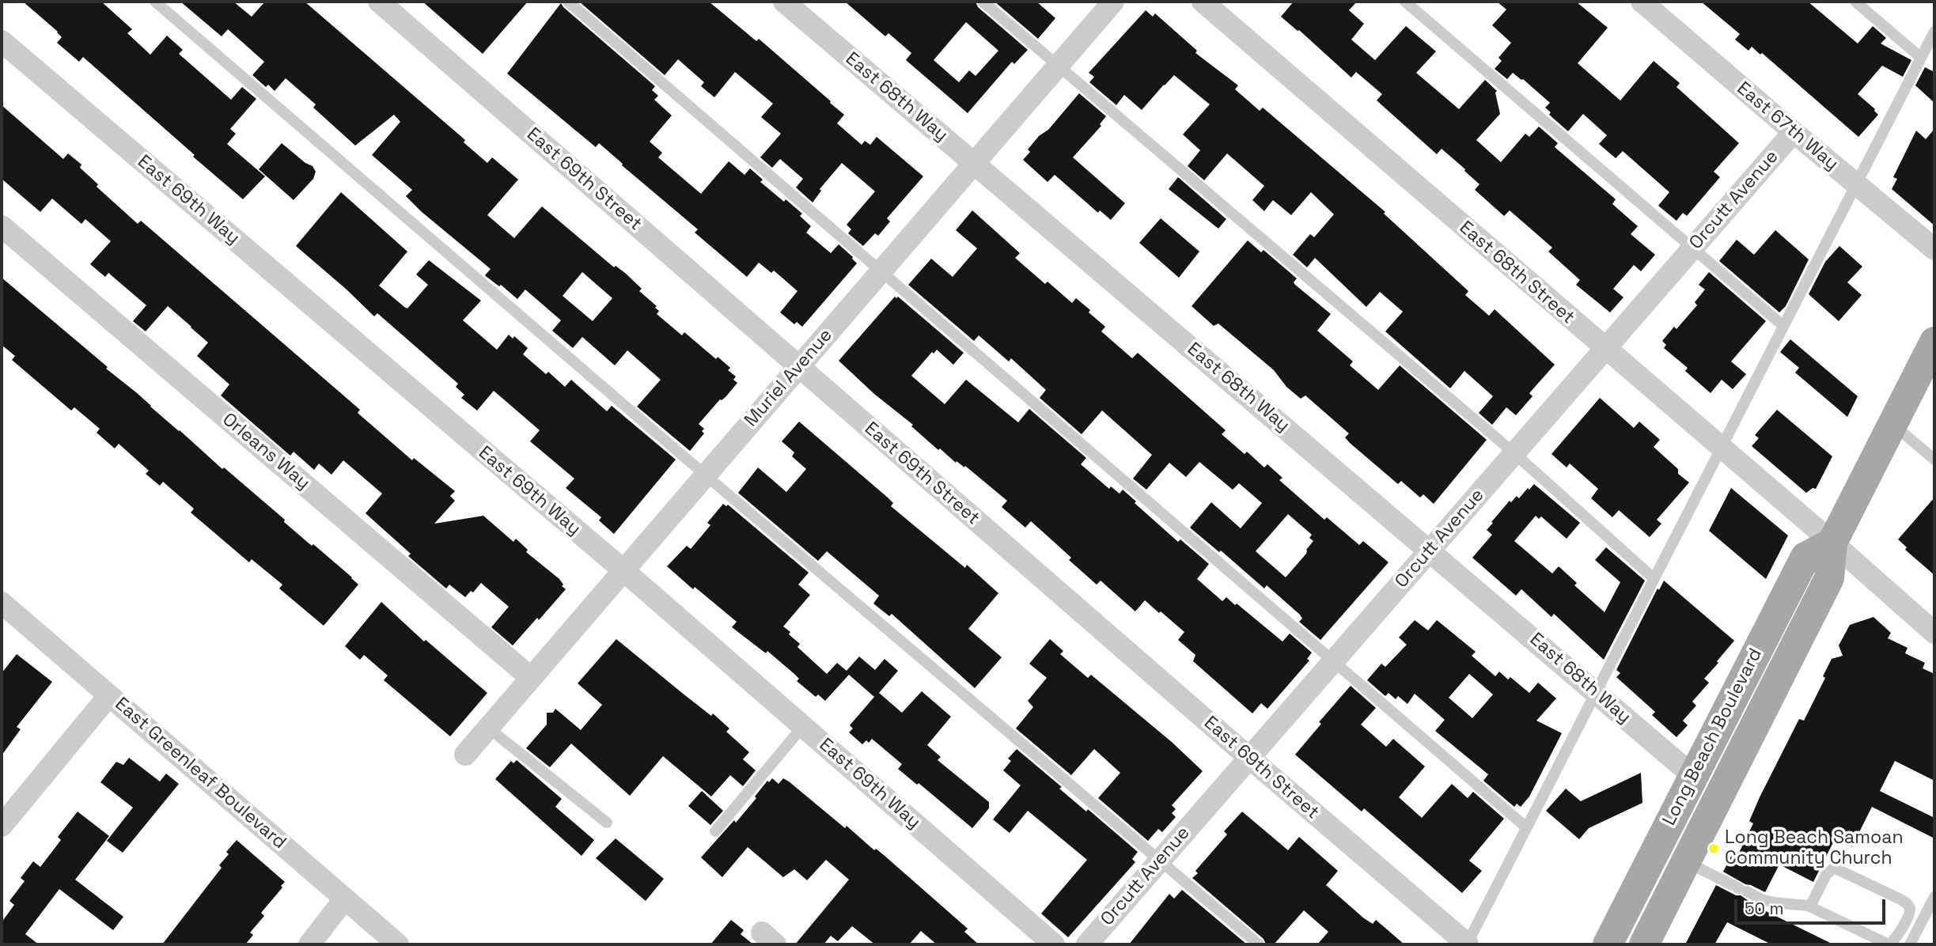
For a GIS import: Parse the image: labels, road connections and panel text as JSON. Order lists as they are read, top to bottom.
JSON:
{
  "streets": {
    "main road": ["Long Beach Boulevard"],
    "street": [
      "East 68th Way",
      "East 67th Way",
      "East 69th Street",
      "East 69th Way",
      "Orcutt Avenue",
      "East 68th Street",
      "Muriel Avenue",
      "Orleans Way",
      "East Greenleaf Boulevard"
    ]
  },
  "crossings": [
    ["East 68th Way", "Orcutt Avenue"],
    ["East 68th Way", "Muriel Avenue"],
    ["East 68th Way", "Long Beach Boulevard"],
    ["East 67th Way", "Orcutt Avenue"],
    ["East 69th Street", "Orcutt Avenue"],
    ["East 69th Street", "Muriel Avenue"],
    ["East 69th Way", "Muriel Avenue"],
    ["Orcutt Avenue", "East 68th Street"],
    ["East 68th Street", "Long Beach Boulevard"],
    ["Muriel Avenue", "Orleans Way"]
  ],
  "places": ["Long Beach Samoan Community Church"],
  "scale_bar": "50 m"
}
